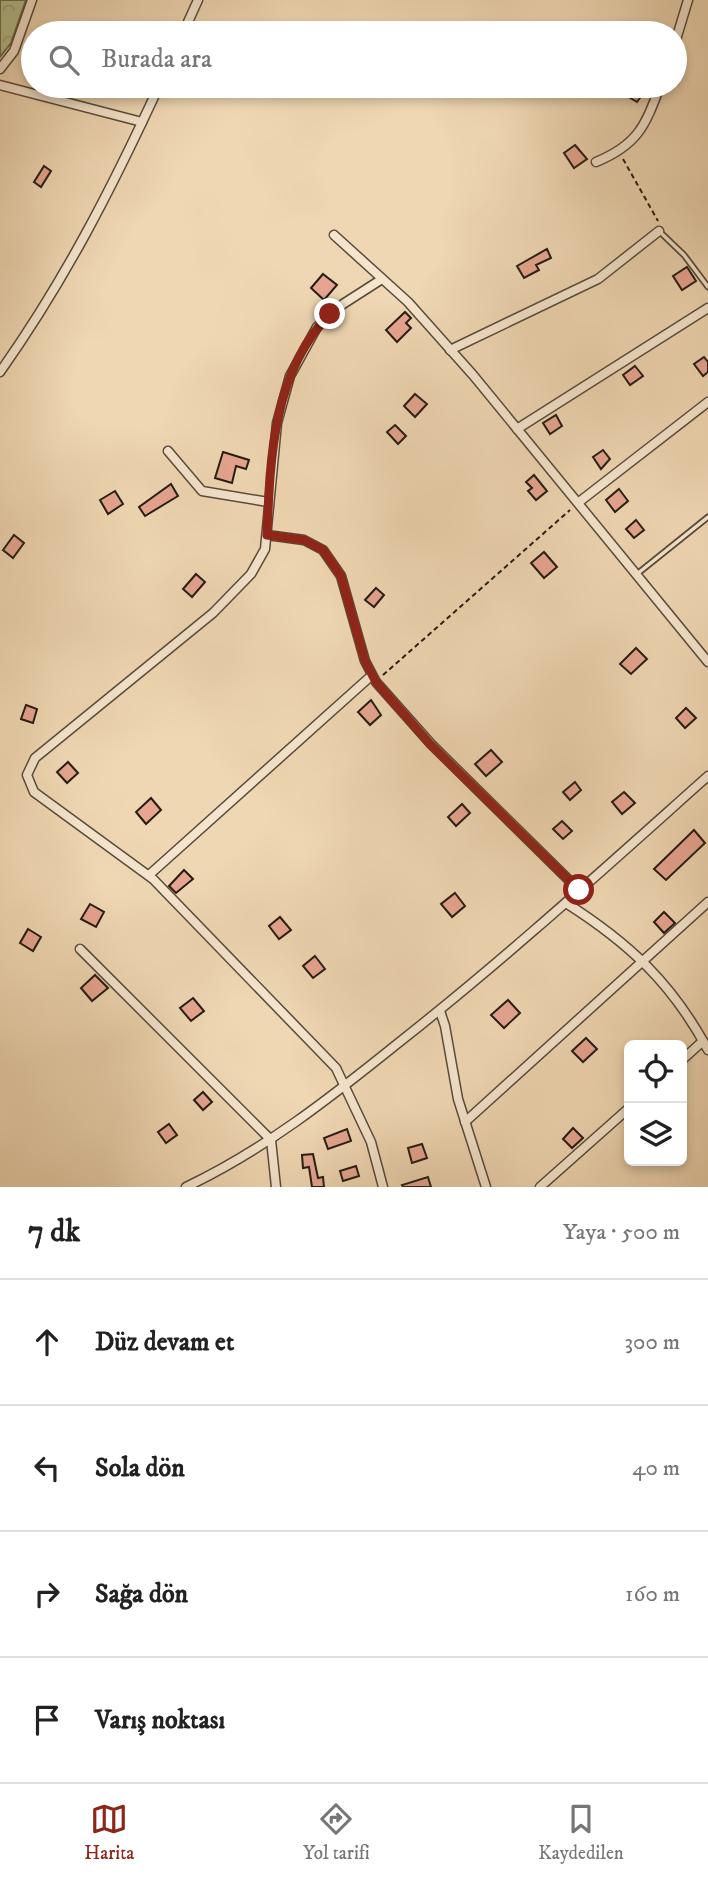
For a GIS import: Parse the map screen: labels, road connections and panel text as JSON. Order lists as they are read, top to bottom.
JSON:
{
  "page": {
    "search": "Burada ara",
    "heading": ["7 dk", "Yaya · 500 m"],
    "list": [
      ["Düz devam et", "300 m"],
      ["Sola dön", "40 m"],
      ["Sağa dön", "160 m"],
      "Varış noktası"
    ],
    "nav": ["Harita", "Yol tarifi", "Kaydedilen"]
  }
}
